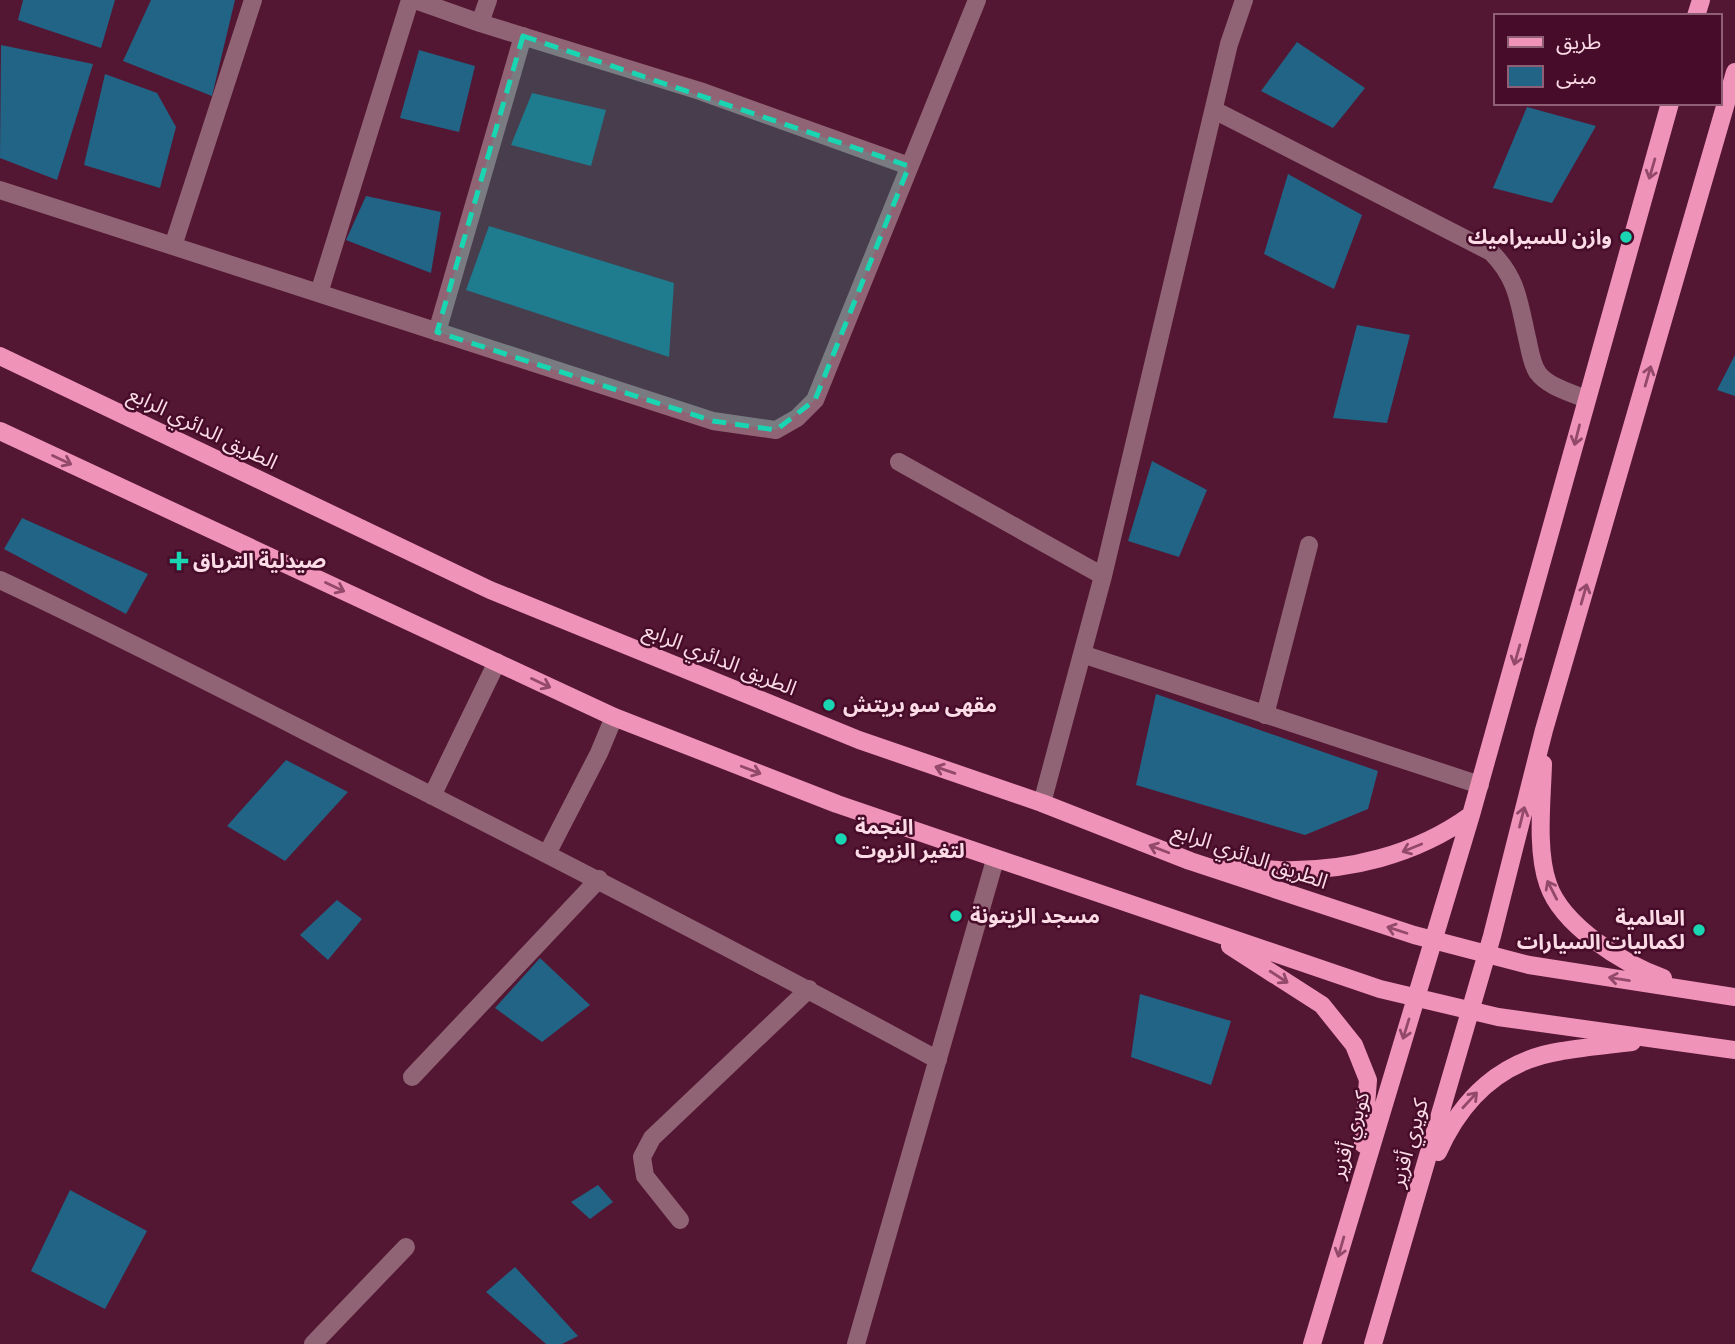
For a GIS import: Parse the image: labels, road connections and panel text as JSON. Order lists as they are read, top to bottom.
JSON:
{
  "streets": {
    "main road": ["الطريق الدائري الرابع", "كوبري أقزير", "كويري أقزير"]
  },
  "crossings": [
    ["الطريق الدائري الرابع", "كوبري أقزير"],
    ["الطريق الدائري الرابع", "كويري أقزير"]
  ],
  "one_way": ["كويري أقزير"],
  "places": {
    "other": [
      "وازن للسيراميك",
      "مقهى سو بريتش",
      "النجمة لتغير الزيوت",
      "مسجد الزيتونة",
      "العالمية لكماليات السيارات"
    ],
    "health": ["صيدلية الترياق"]
  },
  "legend": ["طريق", "مبنى"]
}
